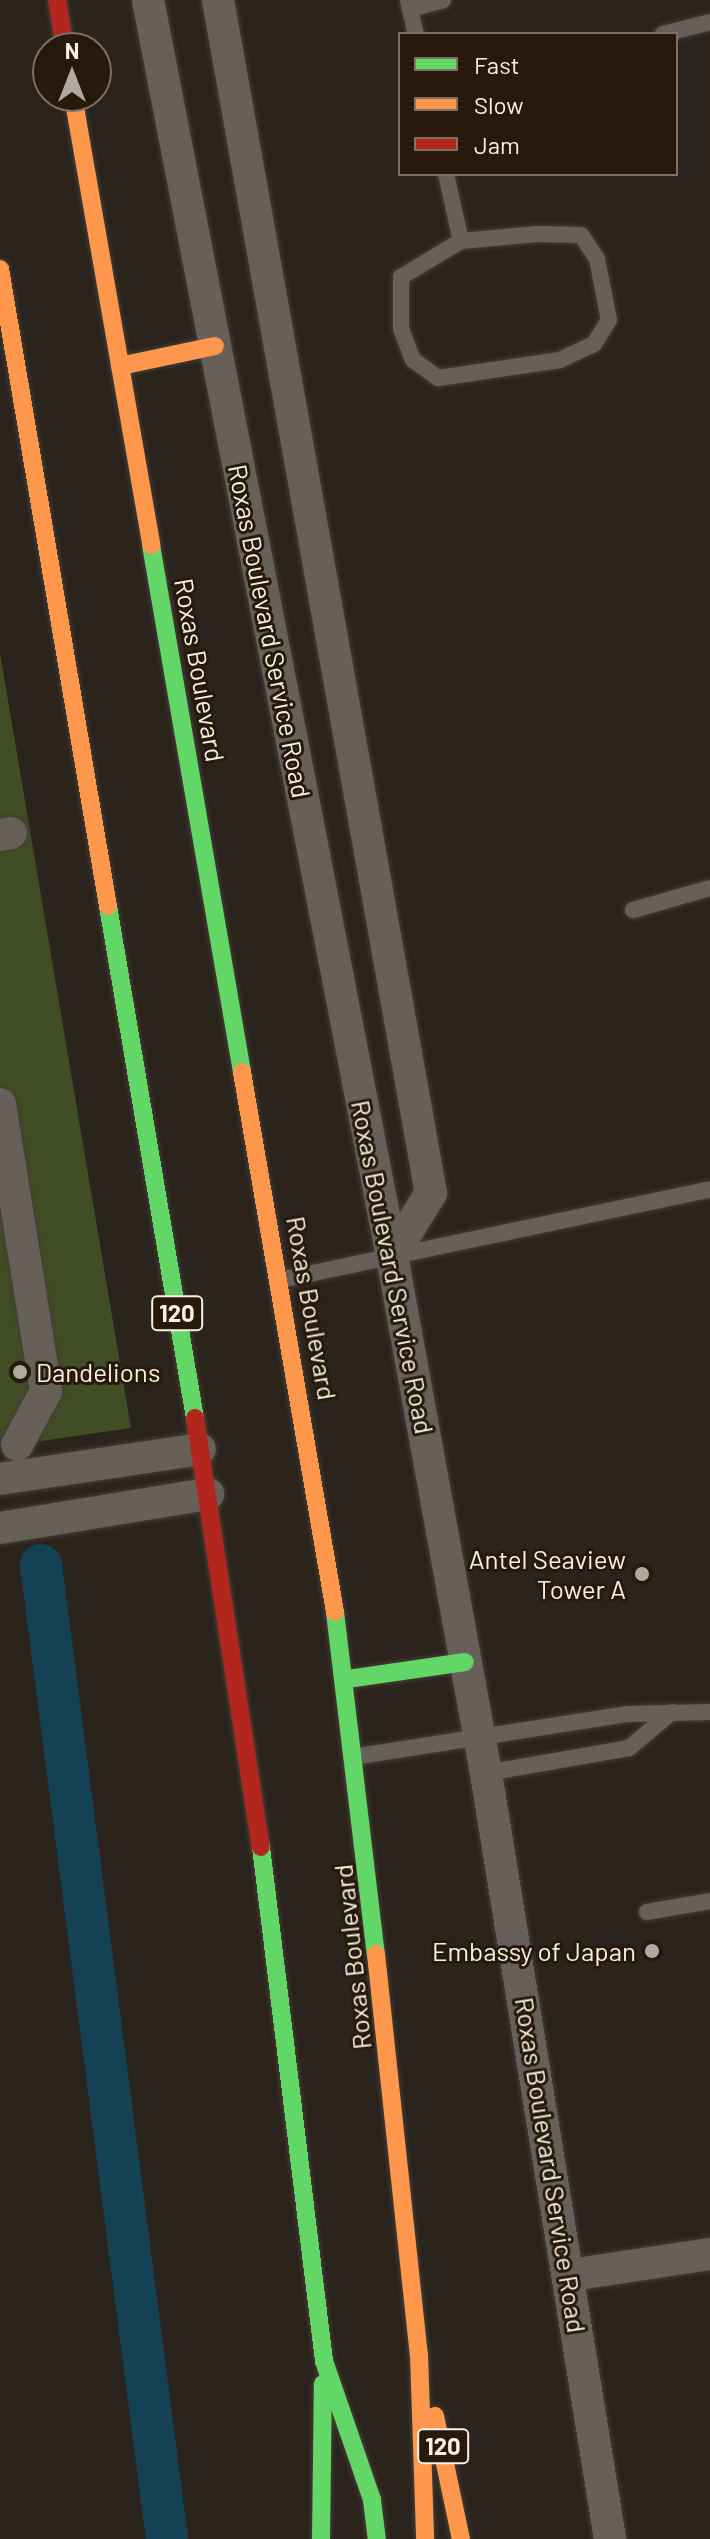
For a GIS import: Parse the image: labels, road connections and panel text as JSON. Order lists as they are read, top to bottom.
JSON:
{
  "streets": {
    "highway": ["Roxas Boulevard", "120"],
    "street": ["Roxas Boulevard Service Road"]
  },
  "crossings": [
    ["Roxas Boulevard", "120"]
  ],
  "places": ["Dandelions", "Antel Seaview Tower A", "Embassy of Japan"],
  "legend": ["Fast", "Slow", "Jam"],
  "north": "top"
}
